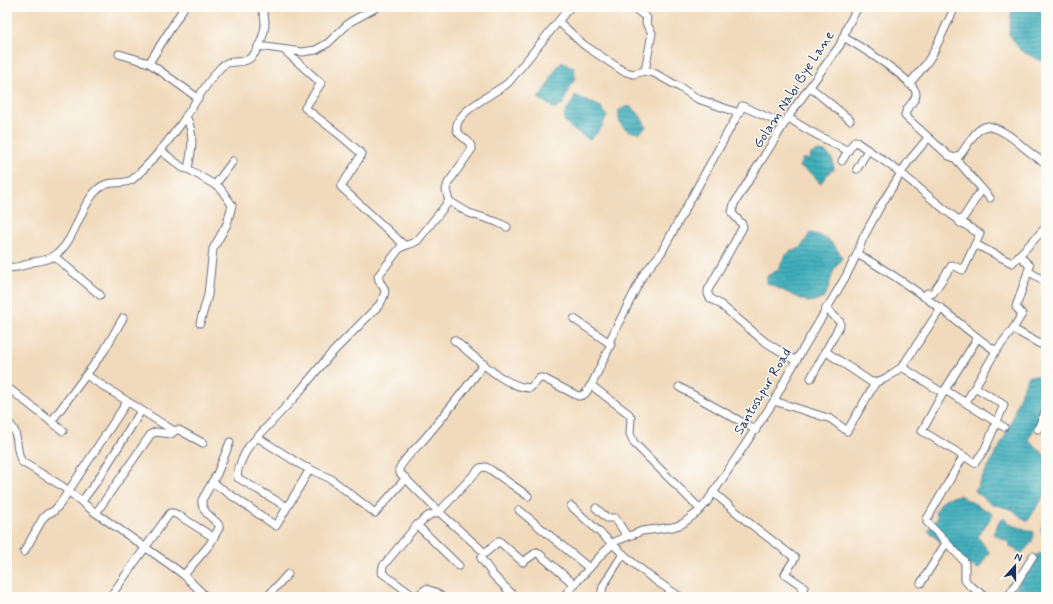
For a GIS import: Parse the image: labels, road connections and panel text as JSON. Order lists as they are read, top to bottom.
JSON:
{
  "streets": {
    "street": ["Golam Nabi Bye Lane", "Santoshpur Road"]
  },
  "crossings": [
    ["Golam Nabi Bye Lane", "Santoshpur Road"]
  ],
  "north": "top"
}
